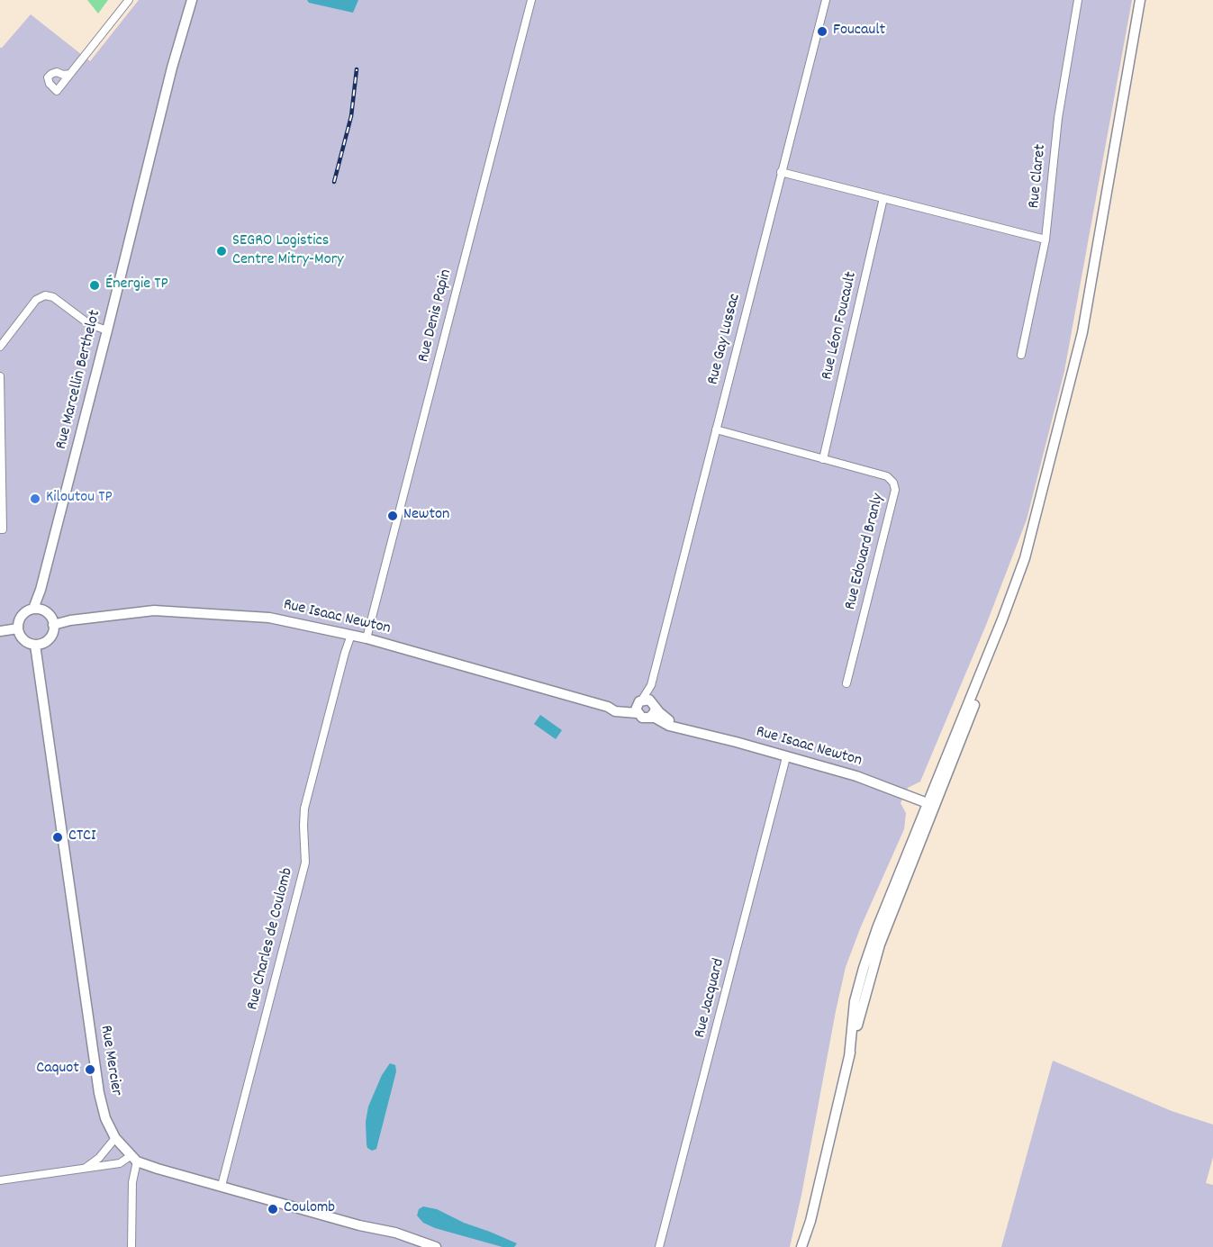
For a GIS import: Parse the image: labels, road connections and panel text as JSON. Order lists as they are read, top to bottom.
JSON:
{
  "streets": {
    "street": [
      "Rue Claret",
      "Rue Denis Papin",
      "Rue Léon Foucault",
      "Rue Gay Lussac",
      "Rue Marcellin Berthelot",
      "Rue Edouard Branly",
      "Rue Isaac Newton",
      "Rue Charles de Coulomb",
      "Rue Jacquard",
      "Rue Mercier"
    ]
  },
  "crossings": [
    ["Rue Denis Papin", "Rue Isaac Newton"],
    ["Rue Léon Foucault", "Rue Edouard Branly"],
    ["Rue Gay Lussac", "Rue Edouard Branly"],
    ["Rue Gay Lussac", "Rue Isaac Newton"],
    ["Rue Marcellin Berthelot", "Rue Isaac Newton"],
    ["Rue Marcellin Berthelot", "Rue Mercier"],
    ["Rue Isaac Newton", "Rue Charles de Coulomb"],
    ["Rue Isaac Newton", "Rue Jacquard"],
    ["Rue Isaac Newton", "Rue Mercier"],
    ["Rue Charles de Coulomb", "Rue Mercier"]
  ],
  "places": [
    "Foucault",
    "SEGRO Logistics Centre Mitry-Mory",
    "Énergie TP",
    "Kiloutou TP",
    "Newton",
    "CTCI",
    "Caquot",
    "Coulomb"
  ]
}
